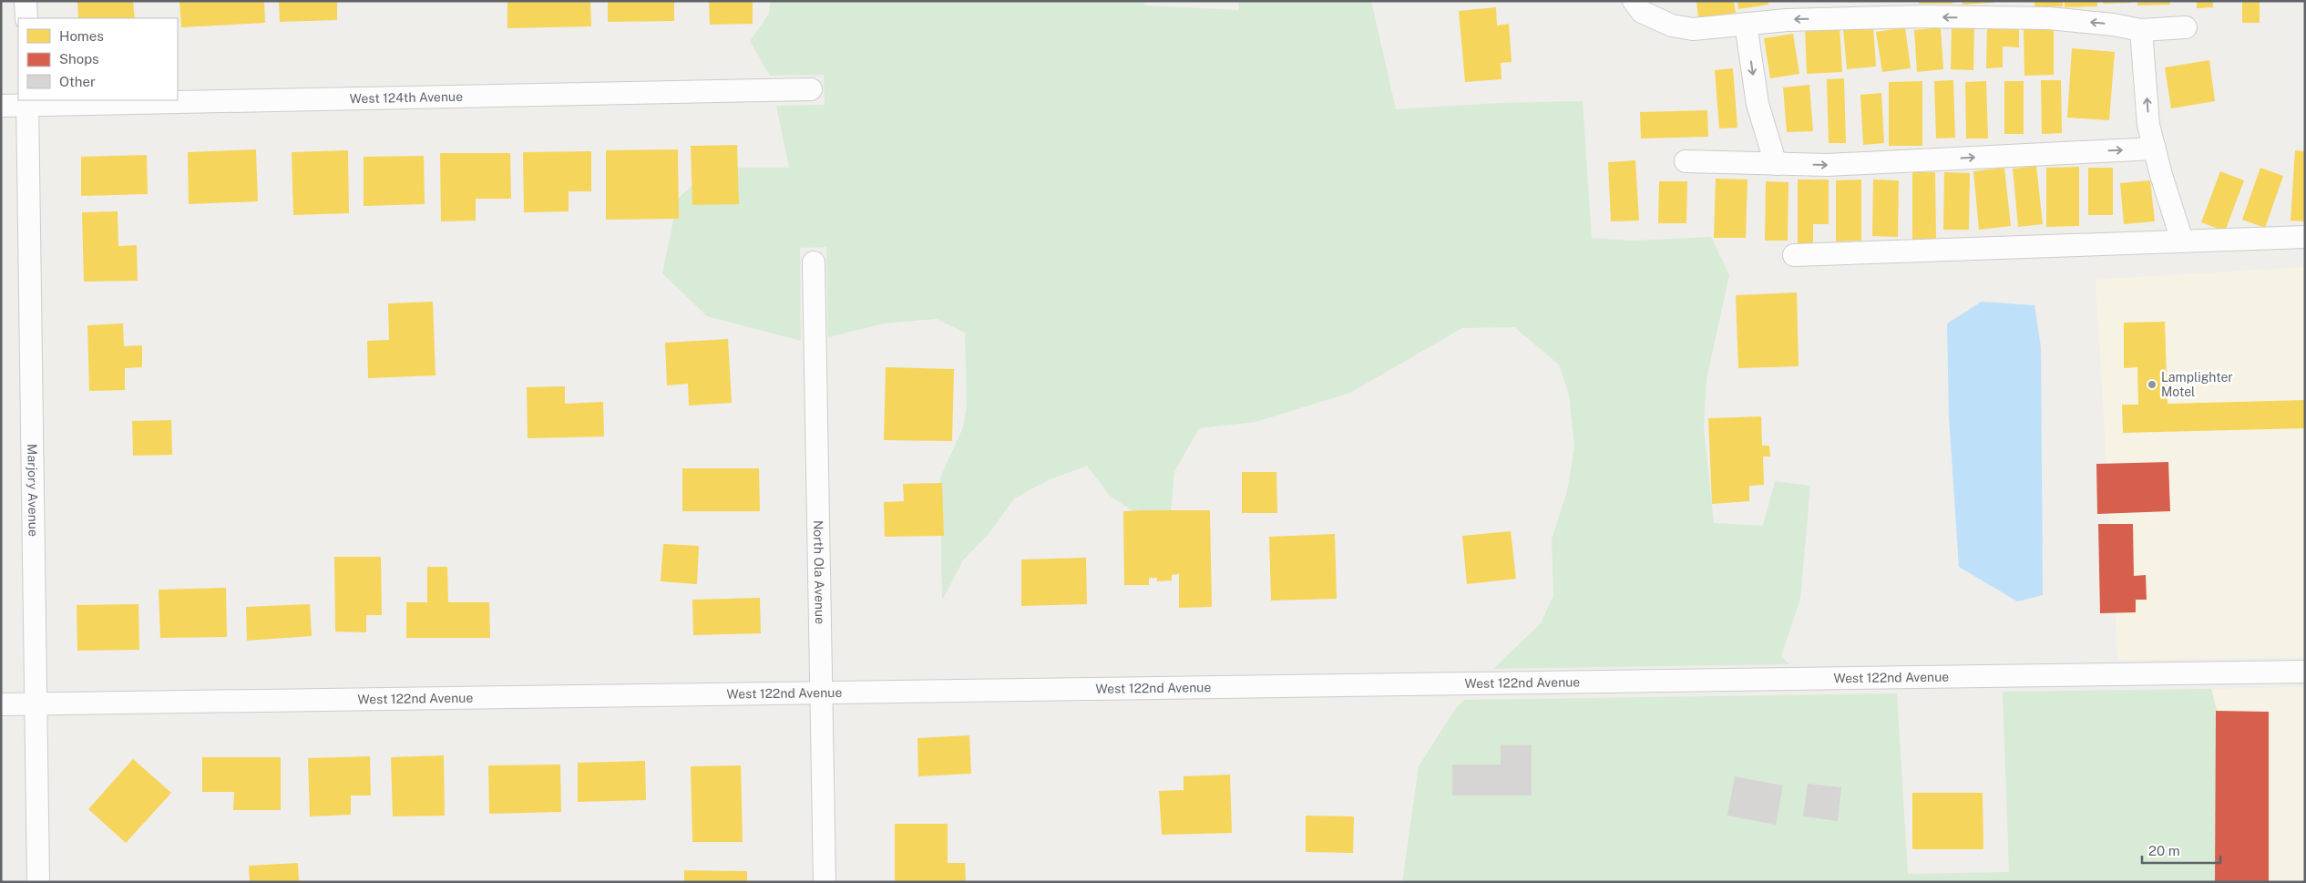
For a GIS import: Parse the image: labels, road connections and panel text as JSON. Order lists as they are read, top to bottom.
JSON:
{
  "streets": {
    "street": [
      "West 124th Avenue",
      "Marjory Avenue",
      "North Ola Avenue",
      "West 122nd Avenue"
    ]
  },
  "crossings": [
    ["West 124th Avenue", "Marjory Avenue"],
    ["Marjory Avenue", "West 122nd Avenue"],
    ["North Ola Avenue", "West 122nd Avenue"]
  ],
  "places": ["Lamplighter Motel"],
  "legend": ["Homes", "Shops", "Other"],
  "scale_bar": "20 m"
}
